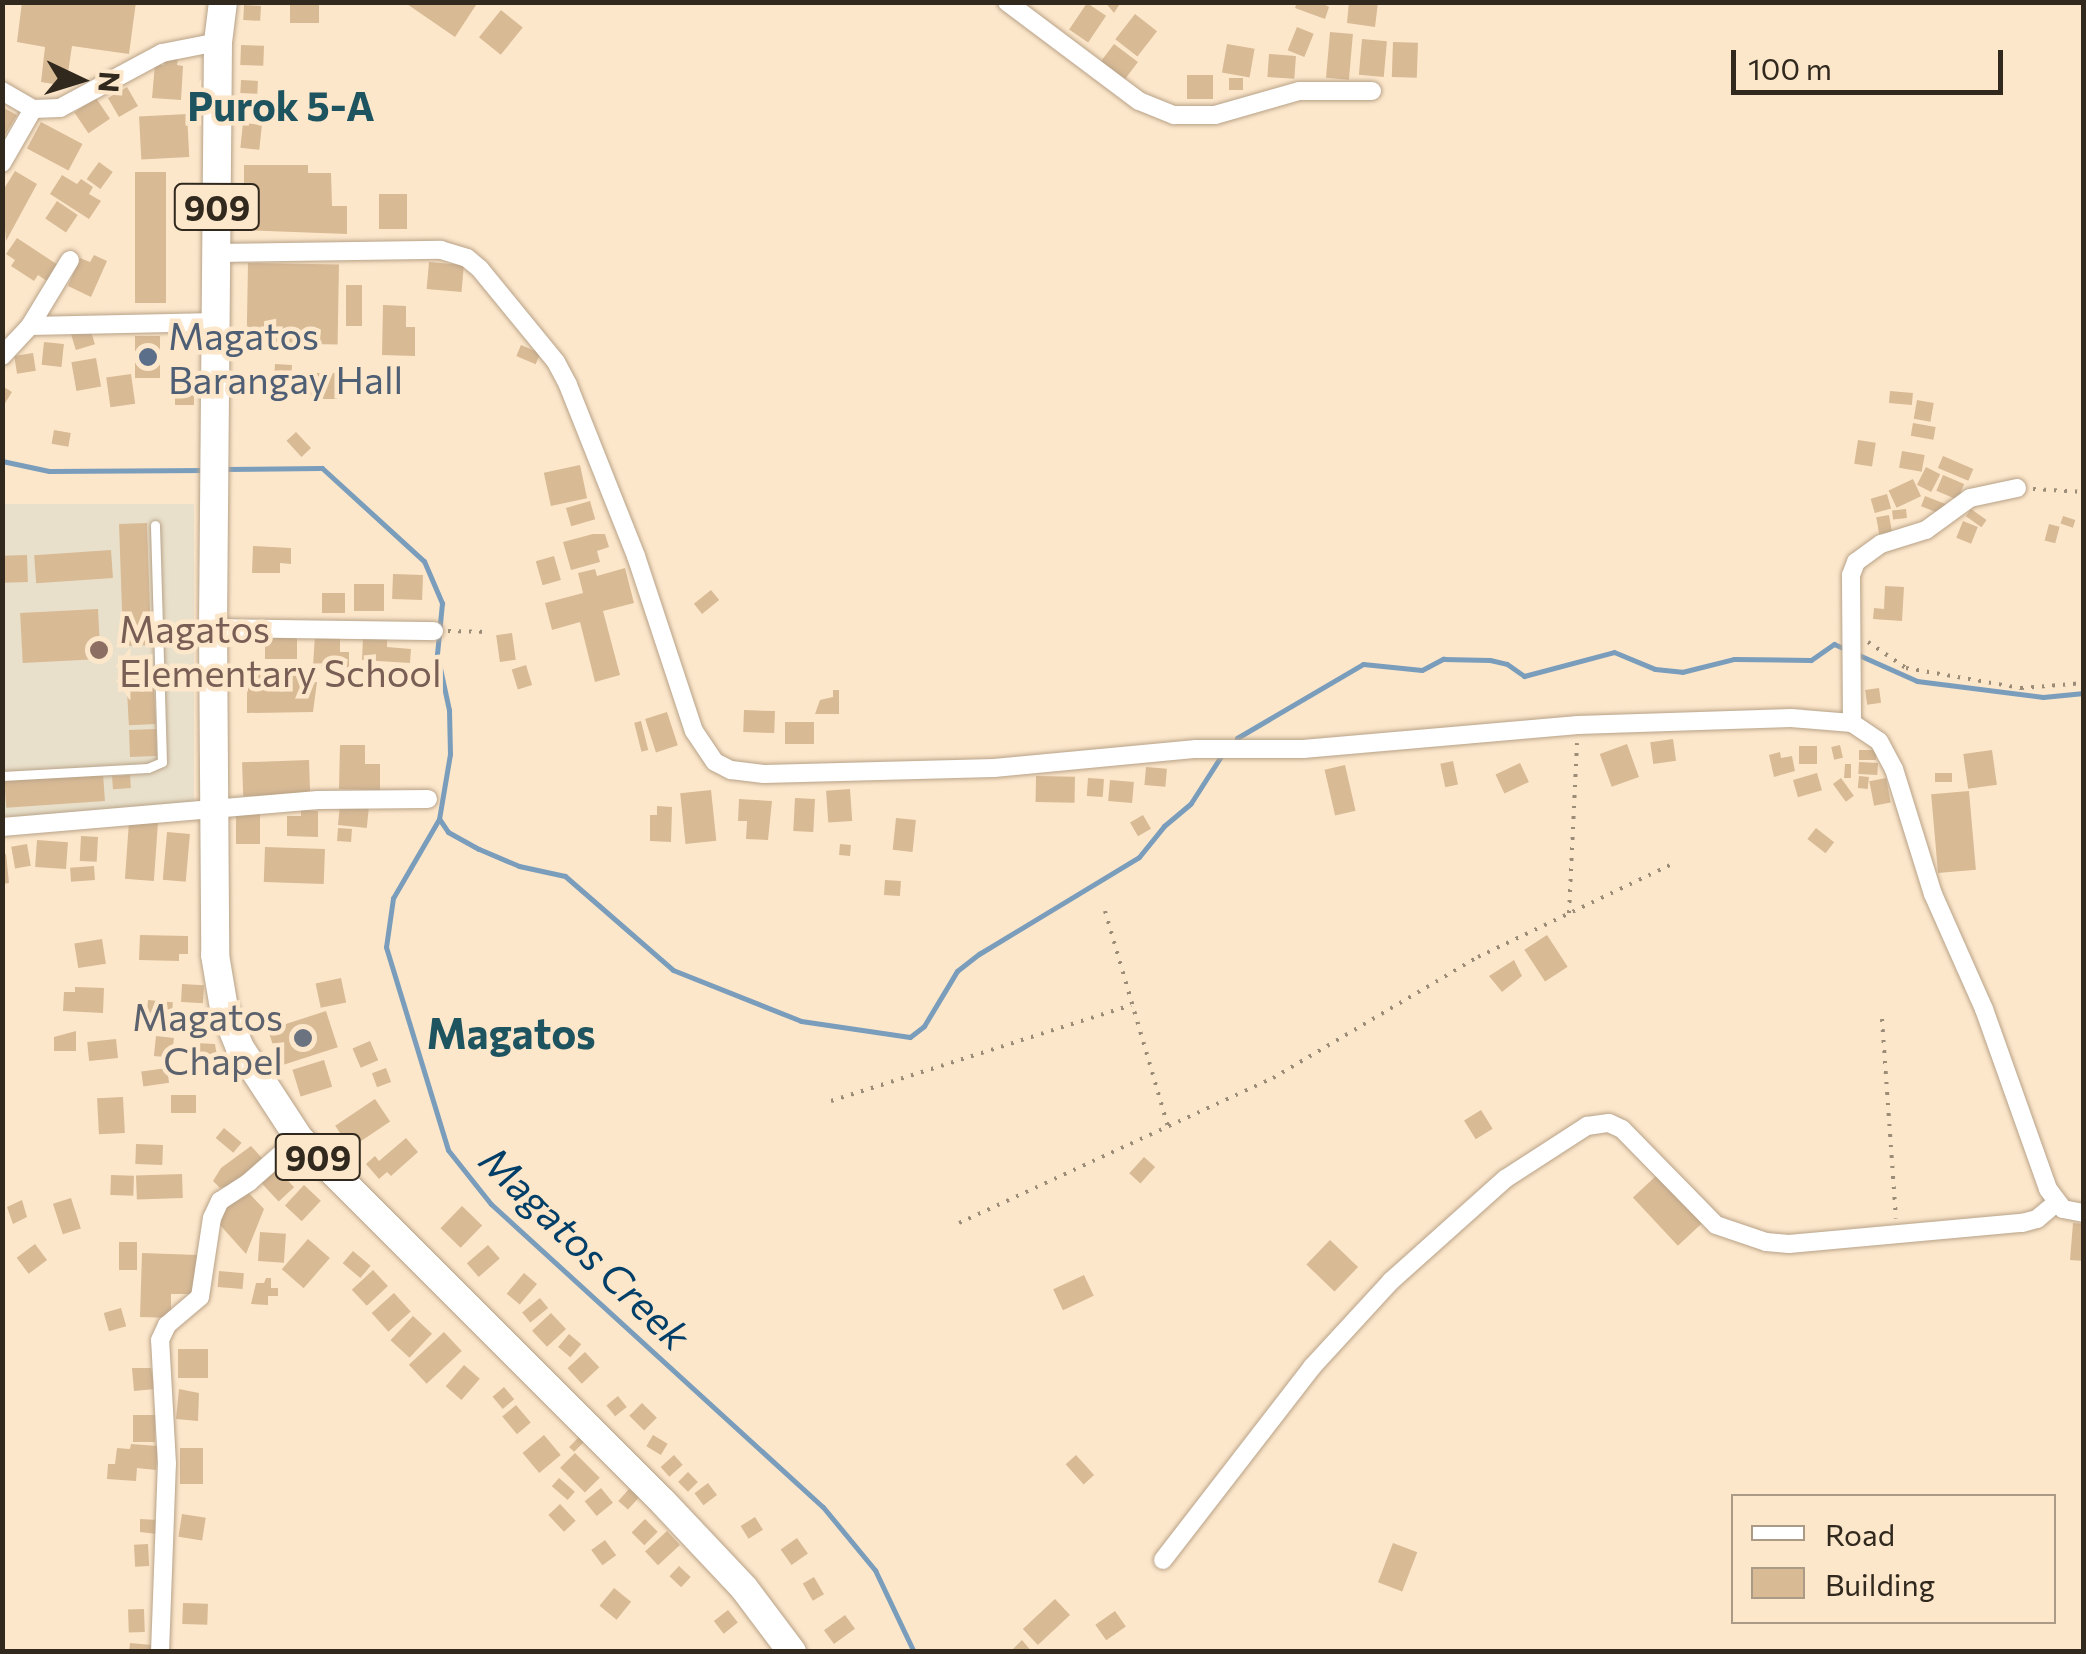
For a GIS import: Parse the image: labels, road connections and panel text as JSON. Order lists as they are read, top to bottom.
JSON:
{
  "streets": {
    "highway": ["909"]
  },
  "districts": ["Purok 5-A", "Magatos"],
  "water": ["Magatos Creek"],
  "places": ["Magatos Barangay Hall", "Magatos Elementary School", "Magatos Chapel"],
  "legend": ["Road", "Building"],
  "scale_bar": "100 m",
  "north": "right"
}
